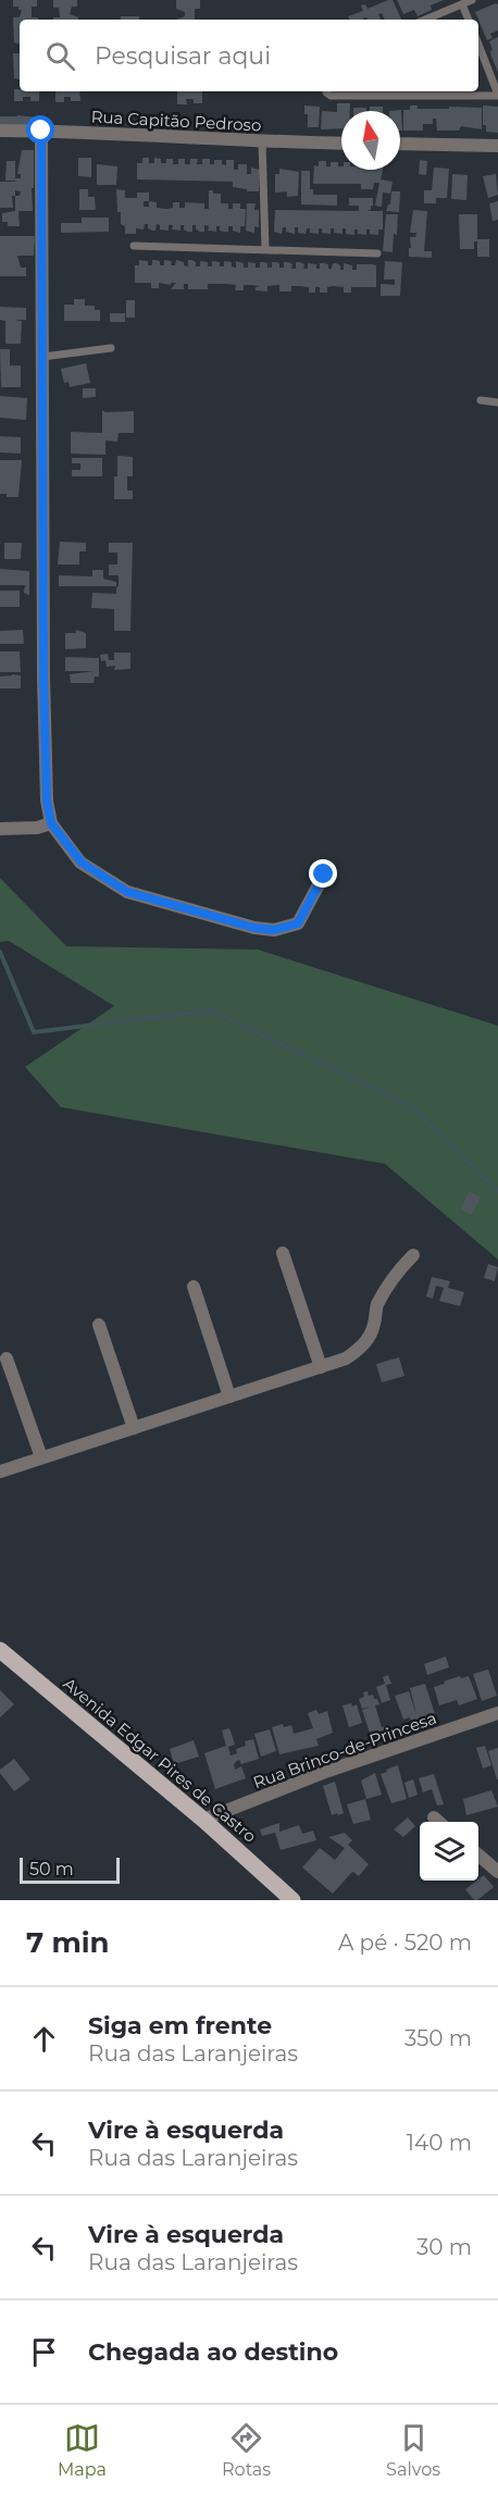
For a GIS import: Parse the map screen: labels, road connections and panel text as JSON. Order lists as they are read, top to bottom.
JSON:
{
  "streets": {
    "main road": ["Avenida Edgar Pires de Castro"],
    "street": ["Rua Capitão Pedroso", "Rua Brinco-de-Princesa"]
  },
  "crossings": [
    ["Rua Brinco-de-Princesa", "Avenida Edgar Pires de Castro"]
  ],
  "scale_bar": "50 m",
  "north": "top",
  "page": {
    "search": "Pesquisar aqui",
    "scale": "50 m",
    "heading": ["7 min", "A pé · 520 m"],
    "list": [
      ["Siga em frente", "Rua das Laranjeiras", "350 m"],
      ["Vire à esquerda", "Rua das Laranjeiras", "140 m"],
      ["Vire à esquerda", "Rua das Laranjeiras", "30 m"],
      "Chegada ao destino"
    ],
    "nav": ["Mapa", "Rotas", "Salvos"]
  }
}
